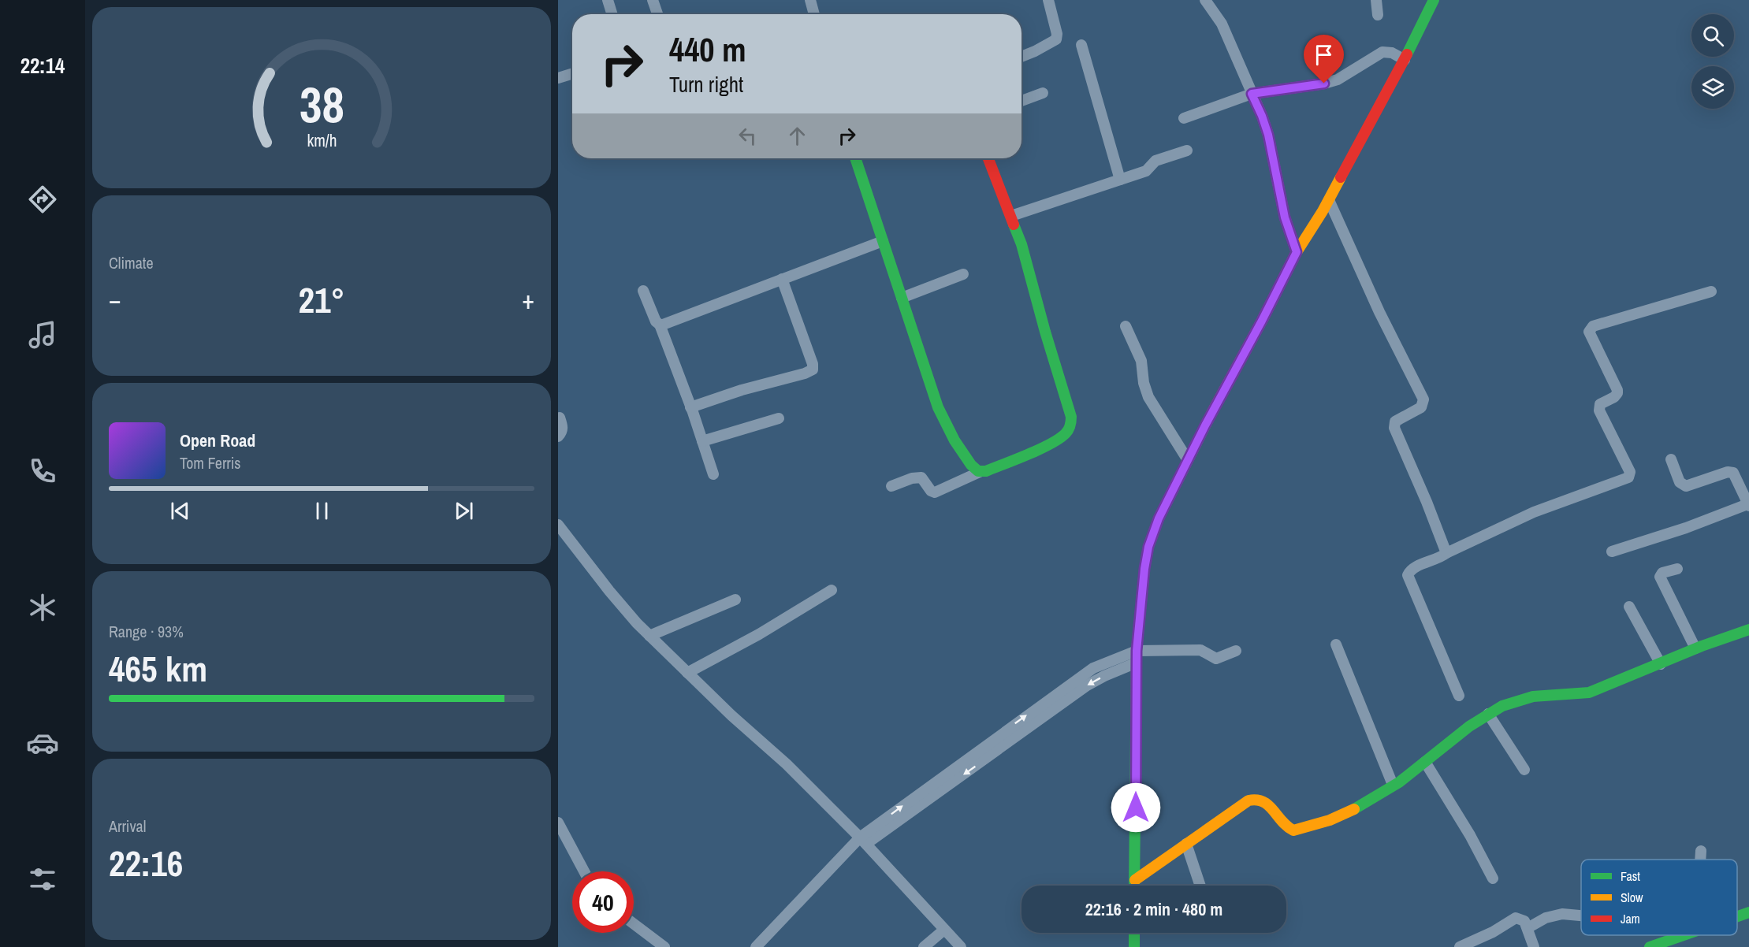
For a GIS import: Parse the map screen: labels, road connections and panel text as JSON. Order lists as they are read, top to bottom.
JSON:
{
  "legend": ["Fast", "Slow", "Jam"],
  "page": {
    "tabs": "22:14",
    "turn": ["440 m", "Turn right"],
    "tile": [
      "Climate",
      ["Range · 93%", "465 km"],
      ["Arrival", "22:16"]
    ],
    "heat": ["−", "21°", "+"],
    "song": ["Open Road", "Tom Ferris"],
    "limit": "40",
    "trip": "22:16 · 2 min · 480 m",
    "gauge": ["38", "km/h"]
  }
}
